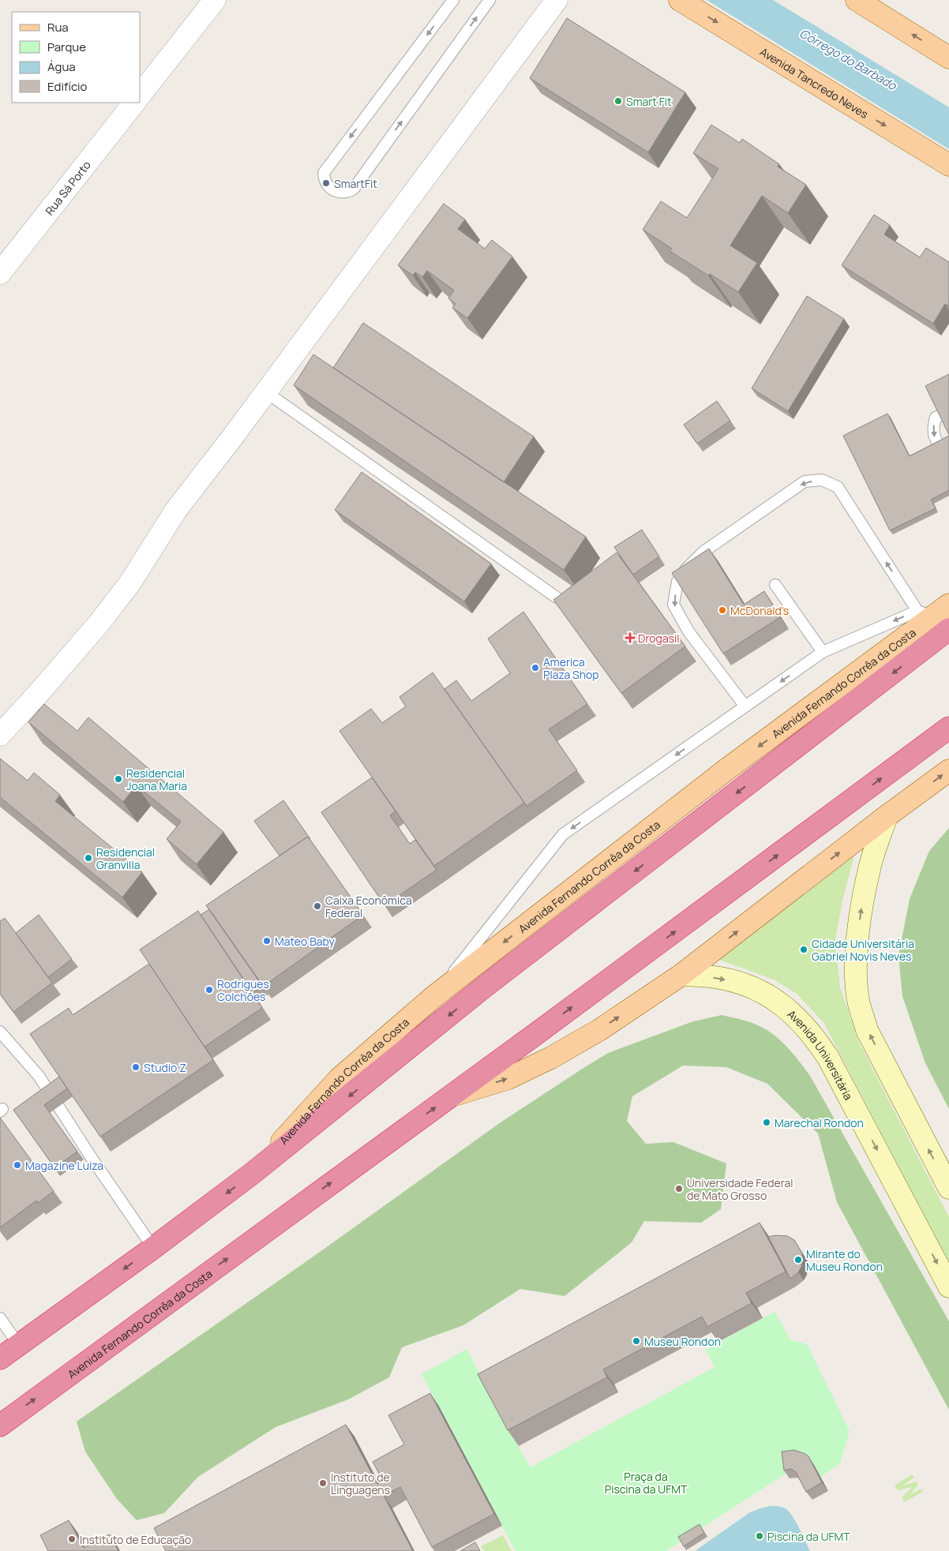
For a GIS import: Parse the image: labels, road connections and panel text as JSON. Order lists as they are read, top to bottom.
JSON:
{
  "streets": {
    "highway": ["Avenida Fernando Corrêa da Costa"],
    "main road": ["Avenida Tancredo Neves"],
    "street": ["Rua Sá Porto", "Avenida Universitária"]
  },
  "crossings": [
    ["Avenida Fernando Corrêa da Costa", "Avenida Universitária"]
  ],
  "one_way": ["Avenida Universitária"],
  "water": ["Córrego do Barbado"],
  "parks": ["Praça da Piscina da UFMT"],
  "places": {
    "other": [
      "Smart Fit",
      "SmartFit",
      "McDonald's",
      "America Plaza Shop",
      "Residencial Joana Maria",
      "Residencial Granvilla",
      "Caixa Econômica Federal",
      "Mateo Baby",
      "Cidade Universitária Gabriel Novis Neves",
      "Rodrigues Colchões",
      "Studio Z",
      "Marechal Rondon",
      "Magazine Luiza",
      "Universidade Federal de Mato Grosso",
      "Mirante do Museu Rondon",
      "Museu Rondon",
      "Instituto de Linguagens",
      "Piscina da UFMT",
      "Instituto de Educação"
    ],
    "health": ["Drogasil"]
  },
  "legend": [
    "Rua",
    "Parque",
    "Água",
    "Edifício"
  ]
}
